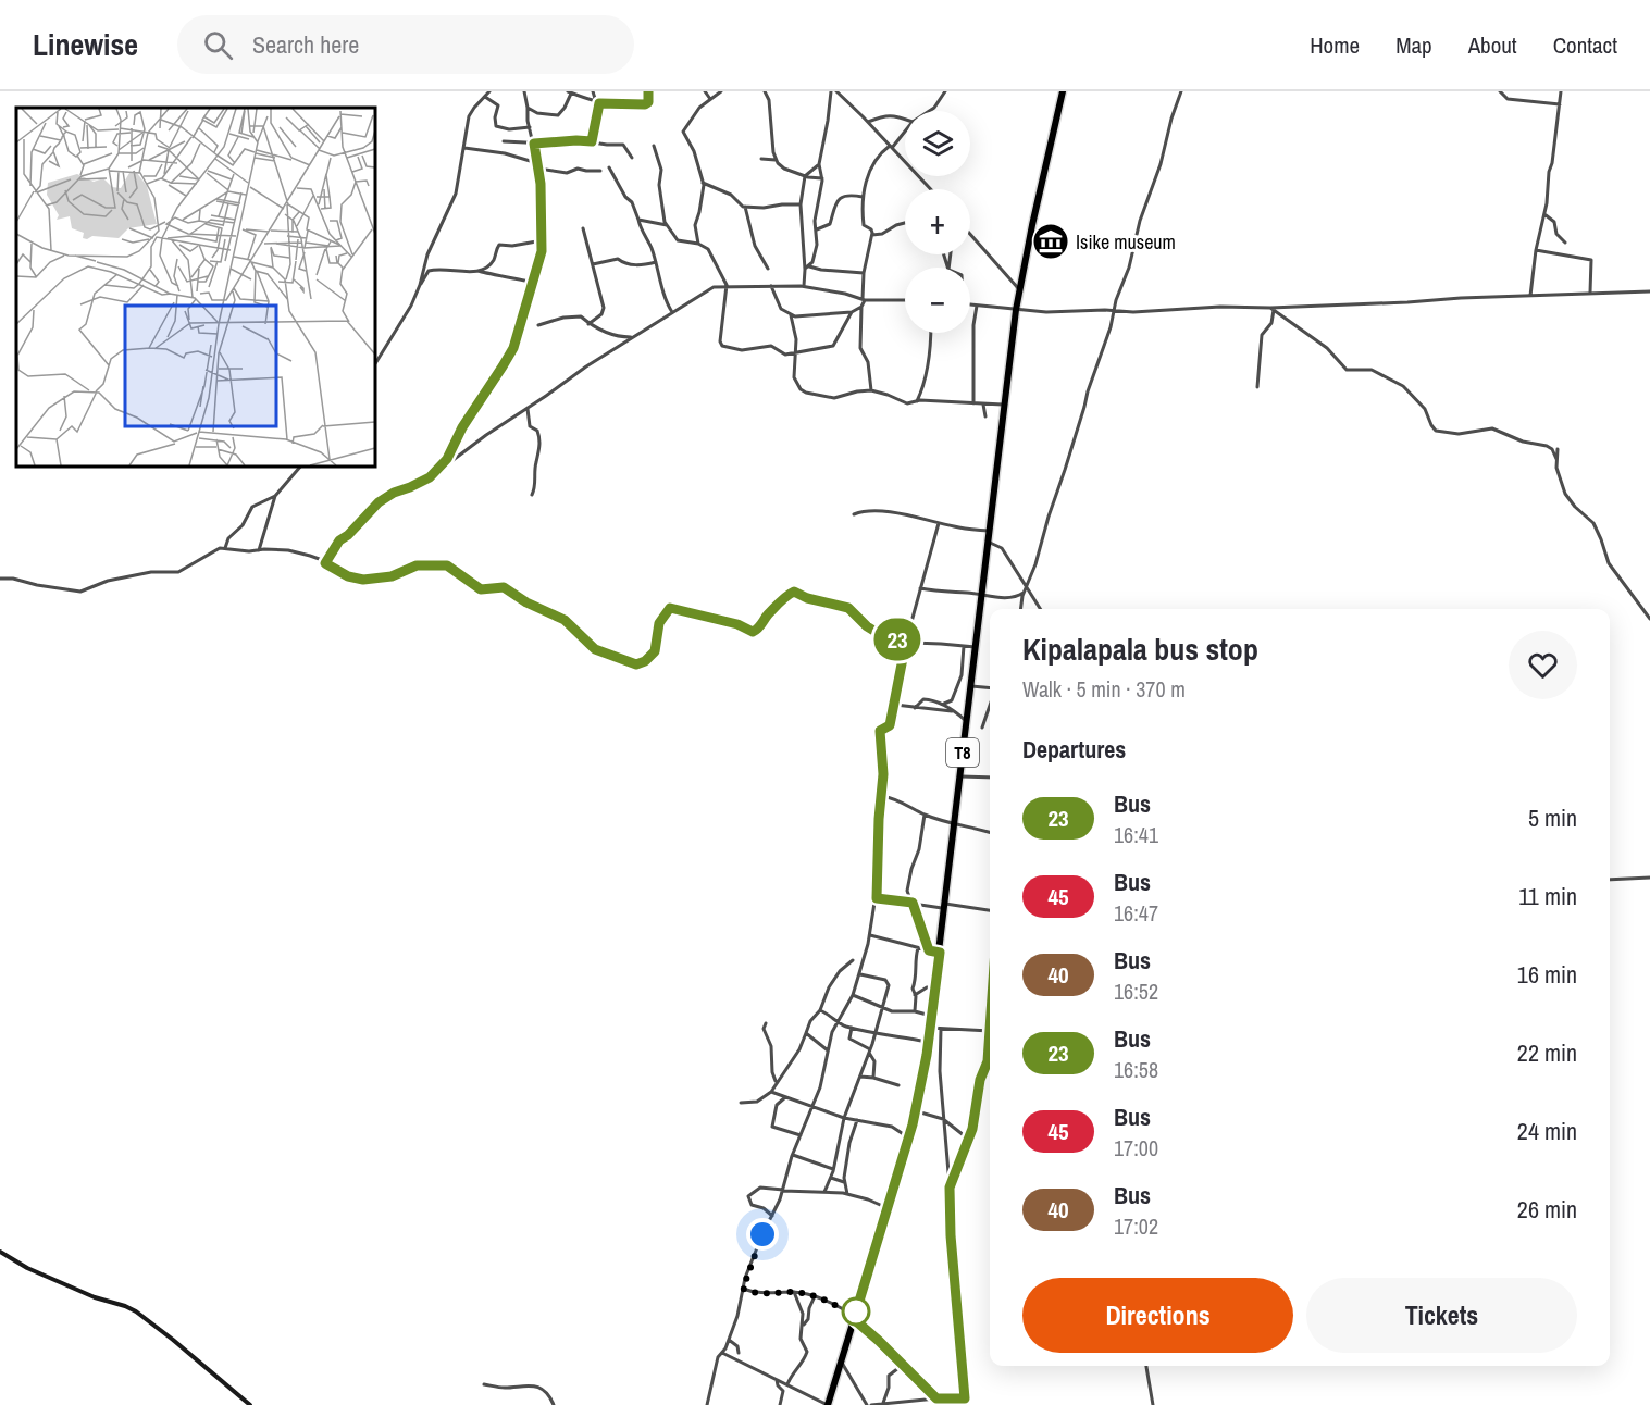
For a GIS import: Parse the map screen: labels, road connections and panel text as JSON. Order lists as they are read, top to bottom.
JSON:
{
  "streets": {
    "highway": ["T8"]
  },
  "places": {
    "museum": ["Isike museum"]
  },
  "lines": ["bus line 23"],
  "page": {
    "header": "Linewise",
    "search": "Search here",
    "nav": [
      "Home",
      "Map",
      "About",
      "Contact"
    ],
    "on_map": "23",
    "map_buttons": ["+", "−"],
    "heading": [
      ["Kipalapala bus stop", "Walk · 5 min · 370 m"],
      "Departures"
    ],
    "list": [
      {
        "mark": "23",
        "name": "Bus",
        "note": "16:41",
        "value": "5 min"
      },
      {
        "mark": "45",
        "name": "Bus",
        "note": "16:47",
        "value": "11 min"
      },
      {
        "mark": "40",
        "name": "Bus",
        "note": "16:52",
        "value": "16 min"
      },
      {
        "mark": "23",
        "name": "Bus",
        "note": "16:58",
        "value": "22 min"
      },
      {
        "mark": "45",
        "name": "Bus",
        "note": "17:00",
        "value": "24 min"
      },
      {
        "mark": "40",
        "name": "Bus",
        "note": "17:02",
        "value": "26 min"
      }
    ],
    "buttons": ["Directions", "Tickets"]
  }
}
